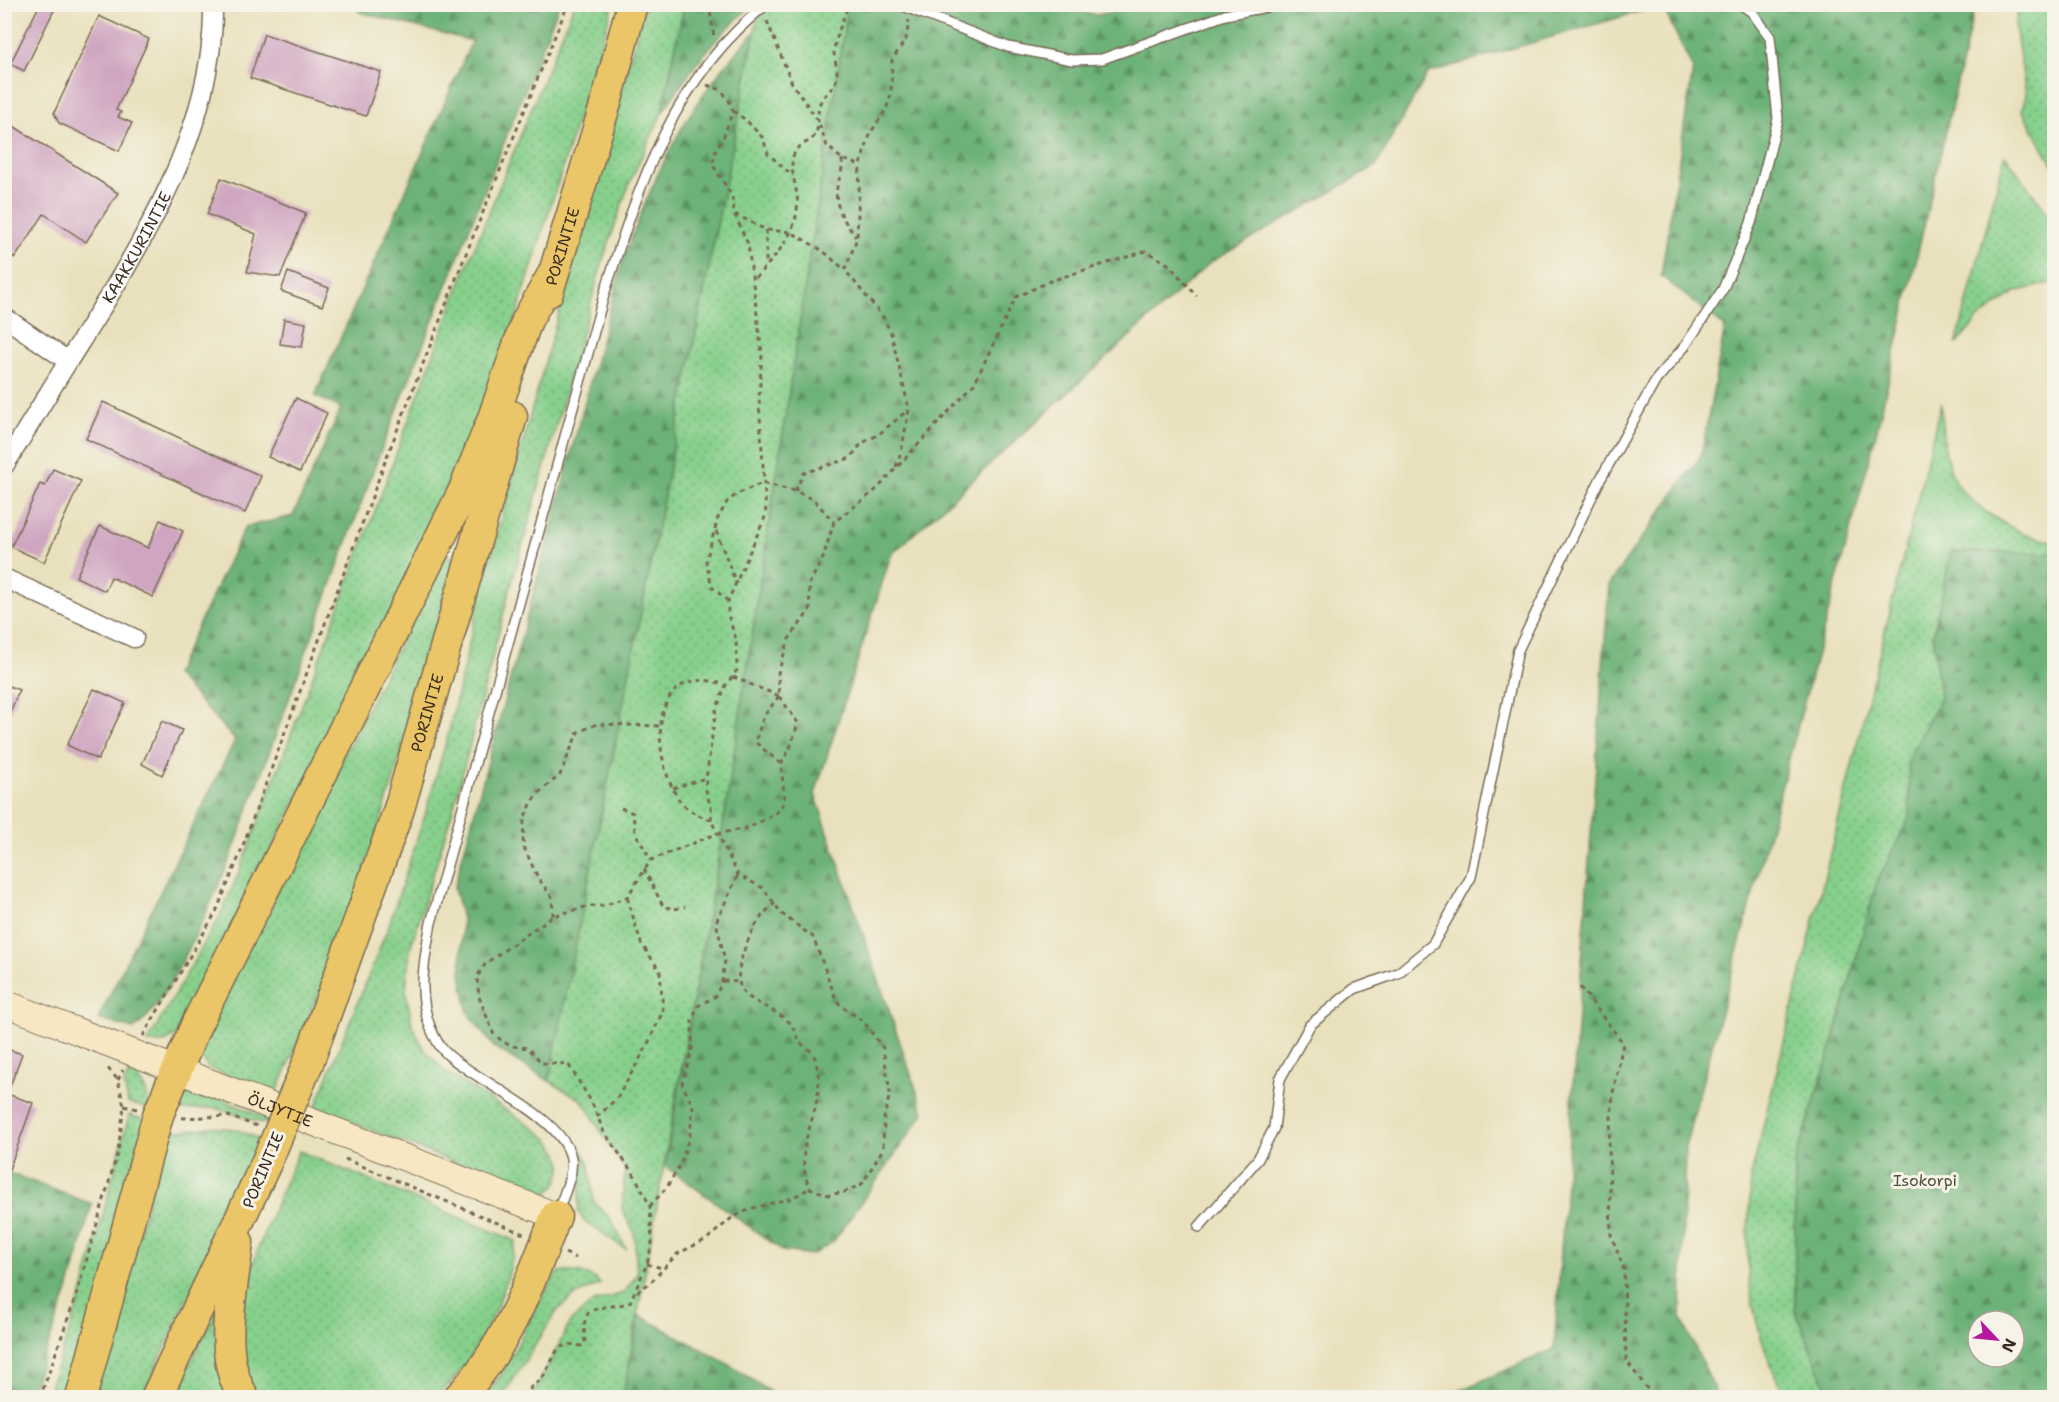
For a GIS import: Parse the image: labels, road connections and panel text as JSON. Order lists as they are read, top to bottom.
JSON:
{
  "streets": {
    "highway": ["PORINTIE"],
    "main road": ["ÖLJYTIE"],
    "street": ["KAAKKURINTIE"]
  },
  "parks": ["Isokorpi"],
  "north": "bottom right"
}
